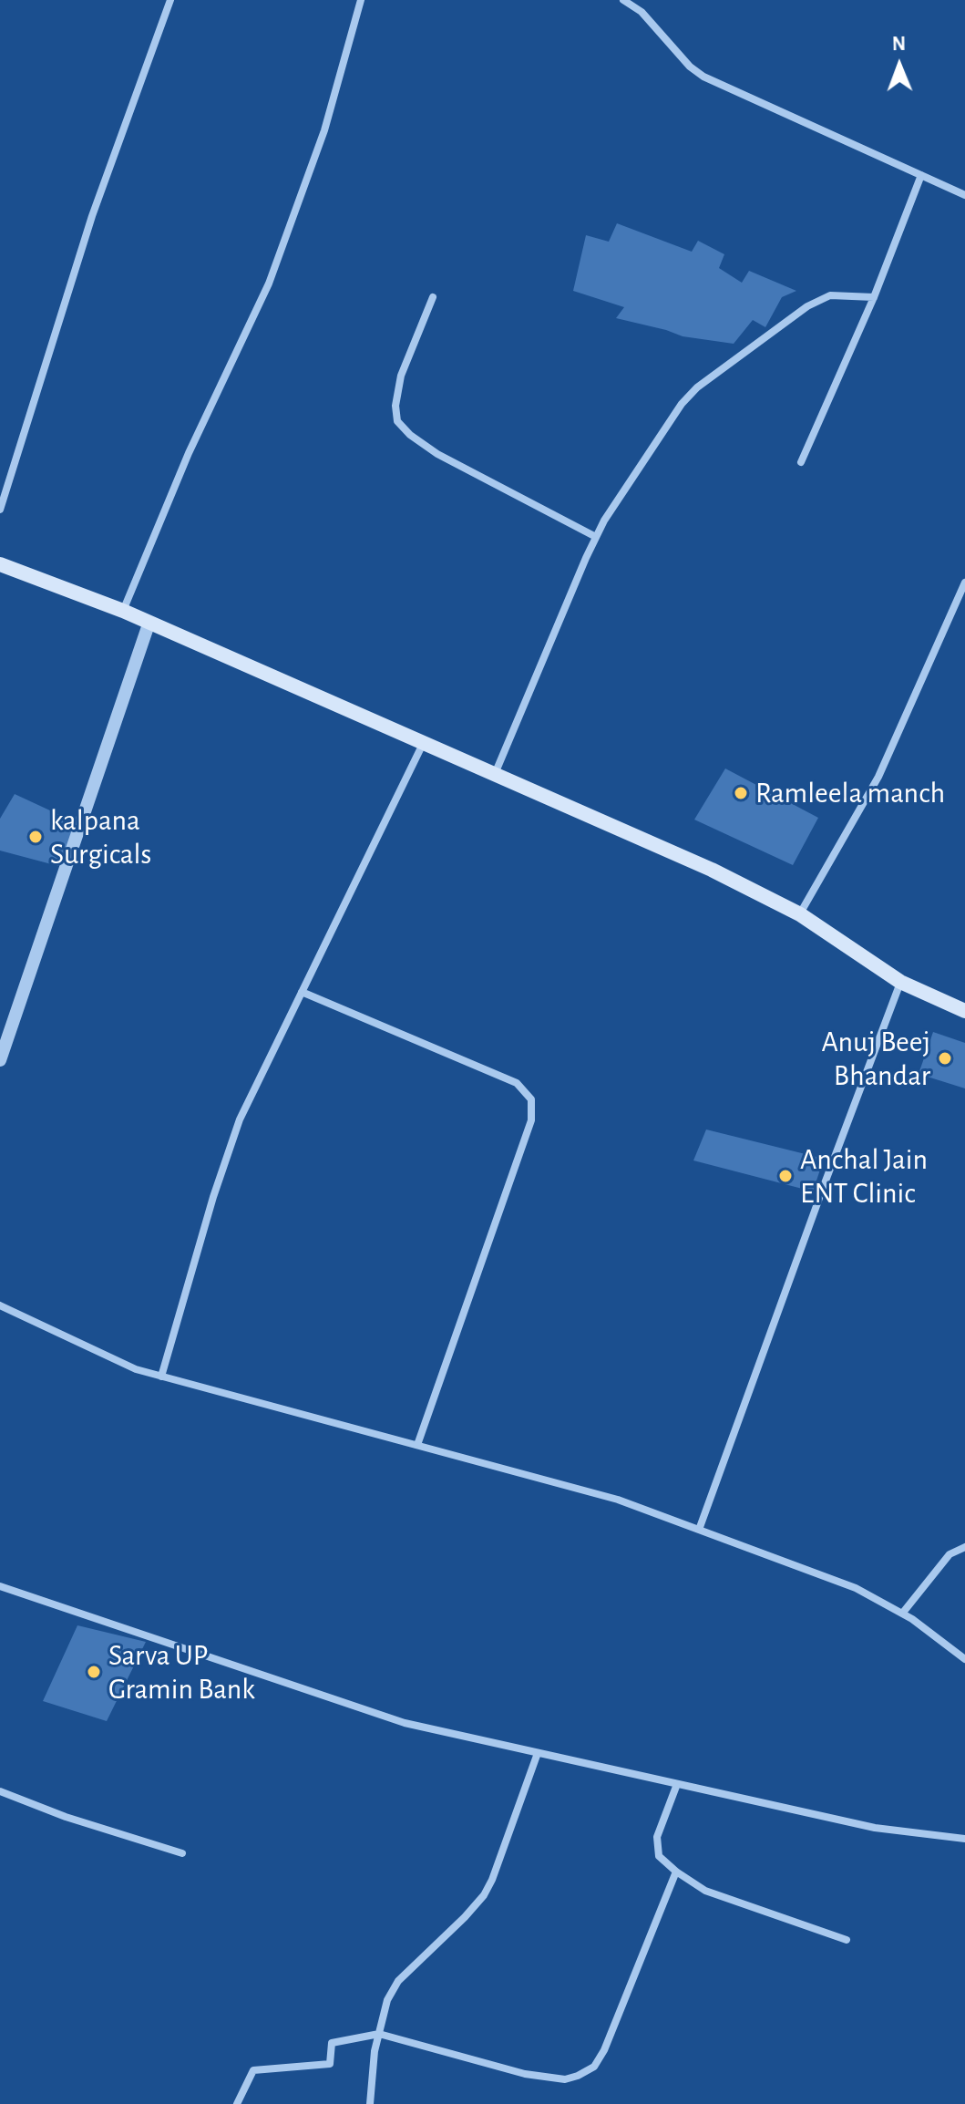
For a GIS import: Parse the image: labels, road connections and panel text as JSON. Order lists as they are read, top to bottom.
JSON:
{
  "places": [
    "Ramleela manch",
    "kalpana Surgicals",
    "Anuj Beej Bhandar",
    "Anchal Jain ENT Clinic",
    "Sarva UP Gramin Bank"
  ],
  "north": "top"
}
